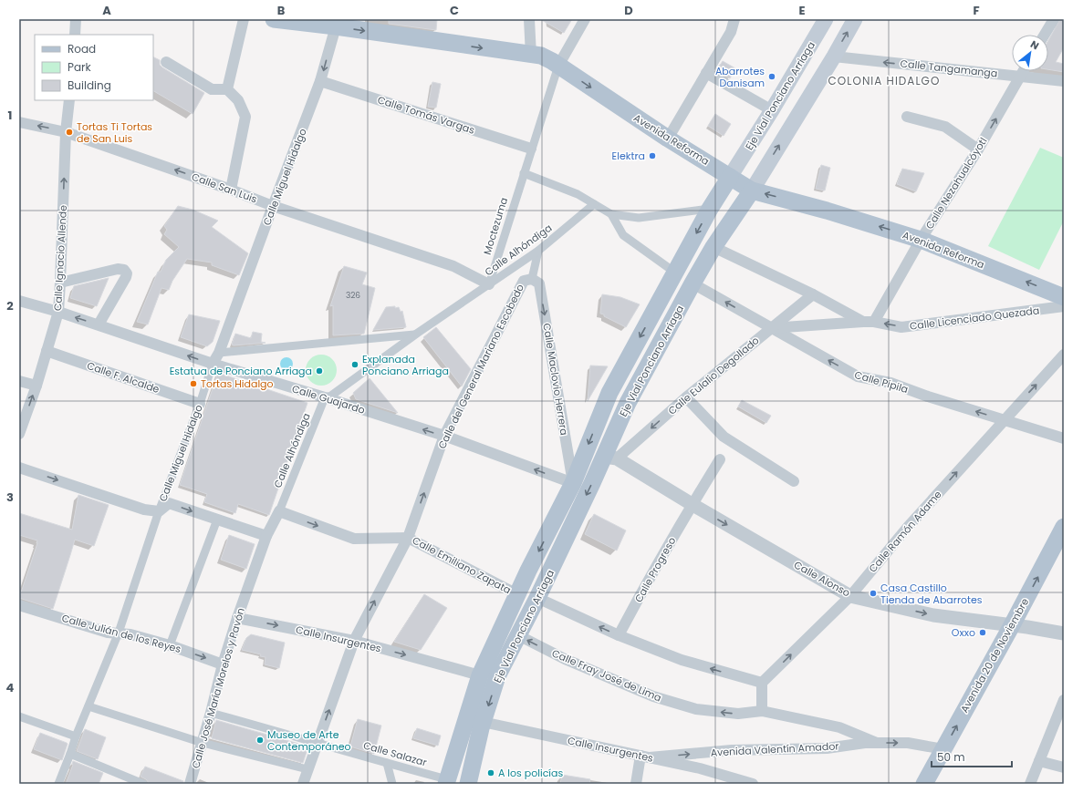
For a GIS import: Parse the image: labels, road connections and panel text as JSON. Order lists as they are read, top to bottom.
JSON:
{
  "streets": {
    "main road": ["Eje Vial Ponciano Arriaga", "Avenida Reforma", "Avenida 20 de Noviembre"],
    "street": [
      "Calle Tangamanga",
      "Calle Tomás Vargas",
      "Calle Miguel Hidalgo",
      "Calle Nezahualcóyotl",
      "Calle San Luis",
      "Moctezuma",
      "Calle Alhóndiga",
      "Calle Ignacio Allende",
      "Calle Licenciado Quezada",
      "Calle del General Mariano Escobedo",
      "Calle Eulalio Degollado",
      "Calle F. Alcalde",
      "Calle Maclovio Herrera",
      "Calle Pípila",
      "Calle Guajardo",
      "Calle Ramón Adame",
      "Calle Emiliano Zapata",
      "Calle Progreso",
      "Calle Alonso",
      "Calle Julián de los Reyes",
      "Calle Insurgentes",
      "Calle Fray José de Lima",
      "Calle José María Morelos y Pavón",
      "Avenida Valentín Amador",
      "Calle Salazar"
    ]
  },
  "crossings": [
    ["Calle Tangamanga", "Eje Vial Ponciano Arriaga"],
    ["Calle Tangamanga", "Calle Nezahualcóyotl"],
    ["Eje Vial Ponciano Arriaga", "Avenida Reforma"],
    ["Eje Vial Ponciano Arriaga", "Calle Licenciado Quezada"],
    ["Eje Vial Ponciano Arriaga", "Calle Eulalio Degollado"],
    ["Eje Vial Ponciano Arriaga", "Calle Maclovio Herrera"],
    ["Eje Vial Ponciano Arriaga", "Calle Pípila"],
    ["Eje Vial Ponciano Arriaga", "Calle Guajardo"],
    ["Eje Vial Ponciano Arriaga", "Calle Emiliano Zapata"],
    ["Eje Vial Ponciano Arriaga", "Calle Alonso"],
    ["Eje Vial Ponciano Arriaga", "Calle Insurgentes"],
    ["Eje Vial Ponciano Arriaga", "Calle Fray José de Lima"],
    ["Eje Vial Ponciano Arriaga", "Calle Salazar"],
    ["Calle Tomás Vargas", "Calle Miguel Hidalgo"],
    ["Avenida Reforma", "Calle Miguel Hidalgo"],
    ["Avenida Reforma", "Calle Nezahualcóyotl"],
    ["Calle Miguel Hidalgo", "Calle San Luis"],
    ["Calle Miguel Hidalgo", "Calle Alhóndiga"],
    ["Calle Miguel Hidalgo", "Calle F. Alcalde"],
    ["Calle Miguel Hidalgo", "Calle Guajardo"],
    ["Calle Miguel Hidalgo", "Calle Julián de los Reyes"],
    ["Calle Nezahualcóyotl", "Calle Licenciado Quezada"],
    ["Calle San Luis", "Moctezuma"],
    ["Calle San Luis", "Calle Alhóndiga"],
    ["Calle San Luis", "Calle Ignacio Allende"],
    ["Moctezuma", "Calle Alhóndiga"],
    ["Calle Alhóndiga", "Calle Guajardo"],
    ["Calle Alhóndiga", "Calle Emiliano Zapata"],
    ["Calle Alhóndiga", "Calle José María Morelos y Pavón"],
    ["Calle Ignacio Allende", "Calle F. Alcalde"],
    ["Calle Ignacio Allende", "Calle Guajardo"],
    ["Calle Licenciado Quezada", "Calle Eulalio Degollado"],
    ["Calle Licenciado Quezada", "Calle Pípila"],
    ["Calle del General Mariano Escobedo", "Calle Maclovio Herrera"],
    ["Calle del General Mariano Escobedo", "Calle Guajardo"],
    ["Calle del General Mariano Escobedo", "Calle Emiliano Zapata"],
    ["Calle del General Mariano Escobedo", "Calle Insurgentes"],
    ["Calle del General Mariano Escobedo", "Calle Salazar"],
    ["Calle Eulalio Degollado", "Calle Pípila"],
    ["Calle Eulalio Degollado", "Calle Alonso"],
    ["Calle Maclovio Herrera", "Calle Guajardo"],
    ["Calle Pípila", "Calle Ramón Adame"],
    ["Calle Ramón Adame", "Calle Alonso"],
    ["Calle Emiliano Zapata", "Calle José María Morelos y Pavón"],
    ["Calle Progreso", "Calle Alonso"],
    ["Calle Alonso", "Avenida 20 de Noviembre"],
    ["Calle Julián de los Reyes", "Calle José María Morelos y Pavón"],
    ["Calle Insurgentes", "Calle José María Morelos y Pavón"],
    ["Calle Insurgentes", "Avenida Valentín Amador"],
    ["Avenida 20 de Noviembre", "Avenida Valentín Amador"],
    ["Calle Fray José de Lima", "Avenida Valentín Amador"],
    ["Calle José María Morelos y Pavón", "Calle Salazar"]
  ],
  "one_way": [
    "Calle San Luis",
    "Calle Ignacio Allende",
    "Calle Licenciado Quezada",
    "Calle del General Mariano Escobedo",
    "Calle Eulalio Degollado",
    "Calle Maclovio Herrera",
    "Calle Pípila",
    "Calle Guajardo",
    "Calle Ramón Adame",
    "Calle Emiliano Zapata",
    "Calle Alonso",
    "Calle Insurgentes",
    "Avenida 20 de Noviembre"
  ],
  "districts": ["COLONIA HIDALGO"],
  "places": [
    "Abarrotes Danisam",
    "Tortas Ti Tortas de San Luis",
    "Elektra",
    "Explanada Ponciano Arriaga",
    "Estatua de Ponciano Arriaga",
    "Tortas Hidalgo",
    "Casa Castillo Tienda de Abarrotes",
    "Oxxo",
    "Museo de Arte Contemporáneo",
    "A los policías"
  ],
  "house_numbers": ["326"],
  "legend": ["Road", "Park", "Building"],
  "scale_bar": "50 m",
  "north": "top right",
  "grid": {
    "columns": [
      "A",
      "B",
      "C",
      "D",
      "E",
      "F"
    ],
    "rows": [
      "1",
      "2",
      "3",
      "4"
    ]
  }
}
